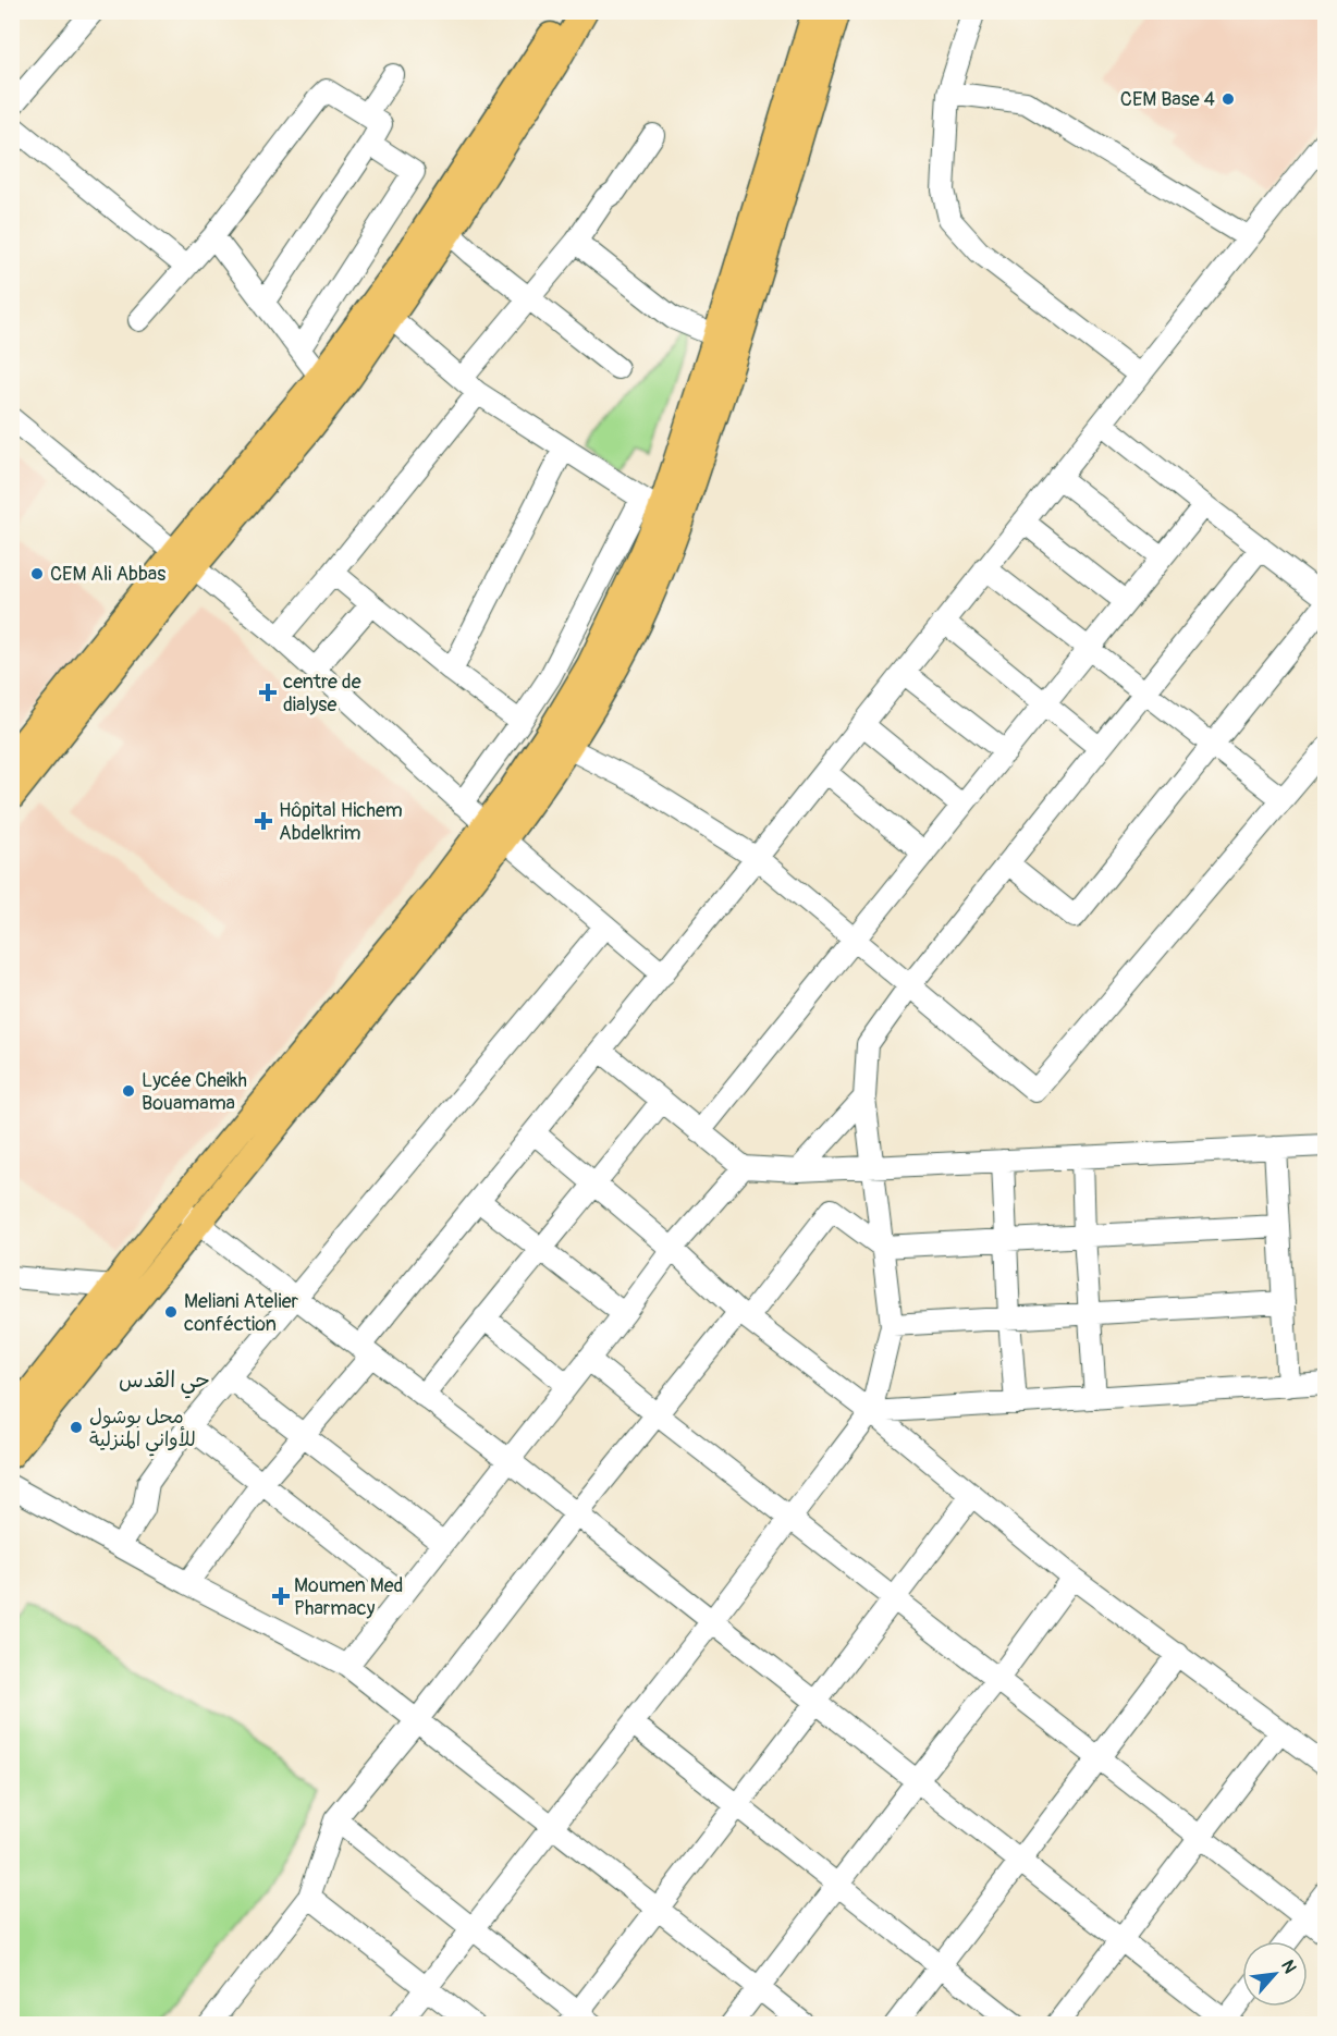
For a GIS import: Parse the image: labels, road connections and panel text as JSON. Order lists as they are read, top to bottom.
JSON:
{
  "districts": ["حي القدس"],
  "places": {
    "other": [
      "CEM Base 4",
      "CEM Ali Abbas",
      "Lycée Cheikh Bouamama",
      "Meliani Atelier conféction",
      "محل بوشول للأواني المنزلية"
    ],
    "health": ["centre de dialyse", "Hôpital Hichem Abdelkrim", "Moumen Med Pharmacy"]
  },
  "north": "top right"
}
